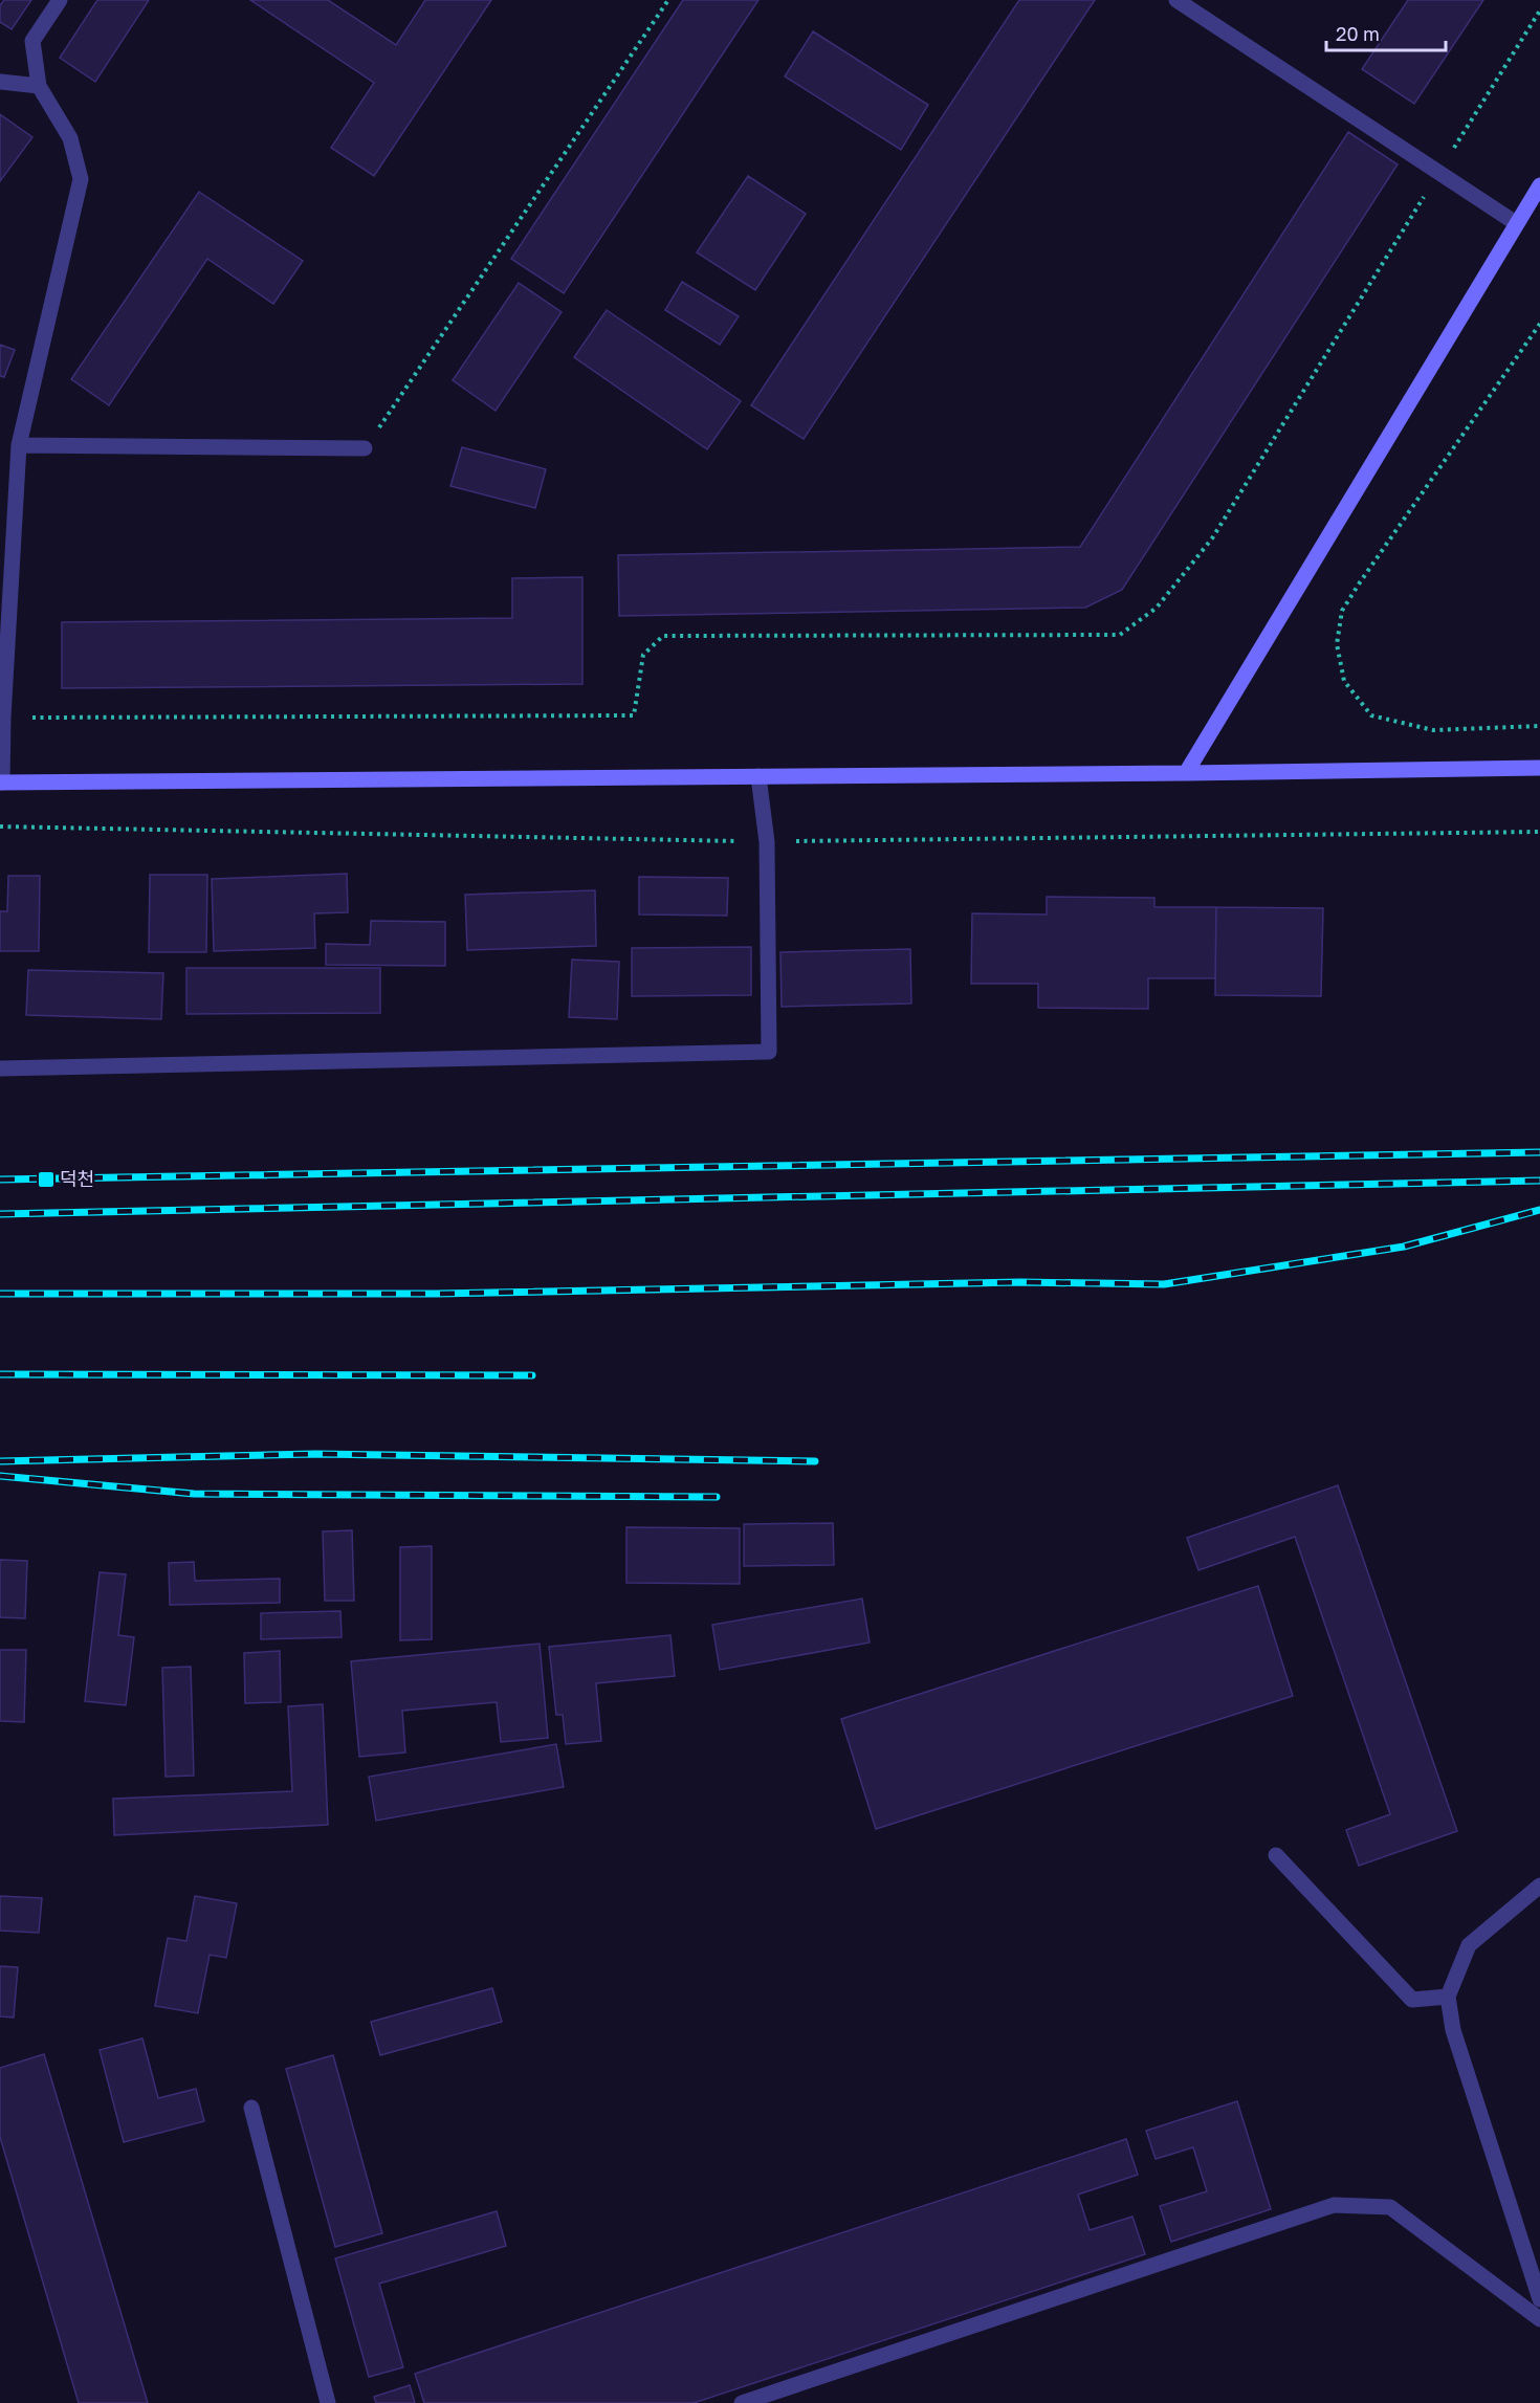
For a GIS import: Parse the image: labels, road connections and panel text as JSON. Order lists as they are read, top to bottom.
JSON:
{
  "places": {
    "transit": ["덕천"]
  },
  "scale_bar": "20 m"
}
